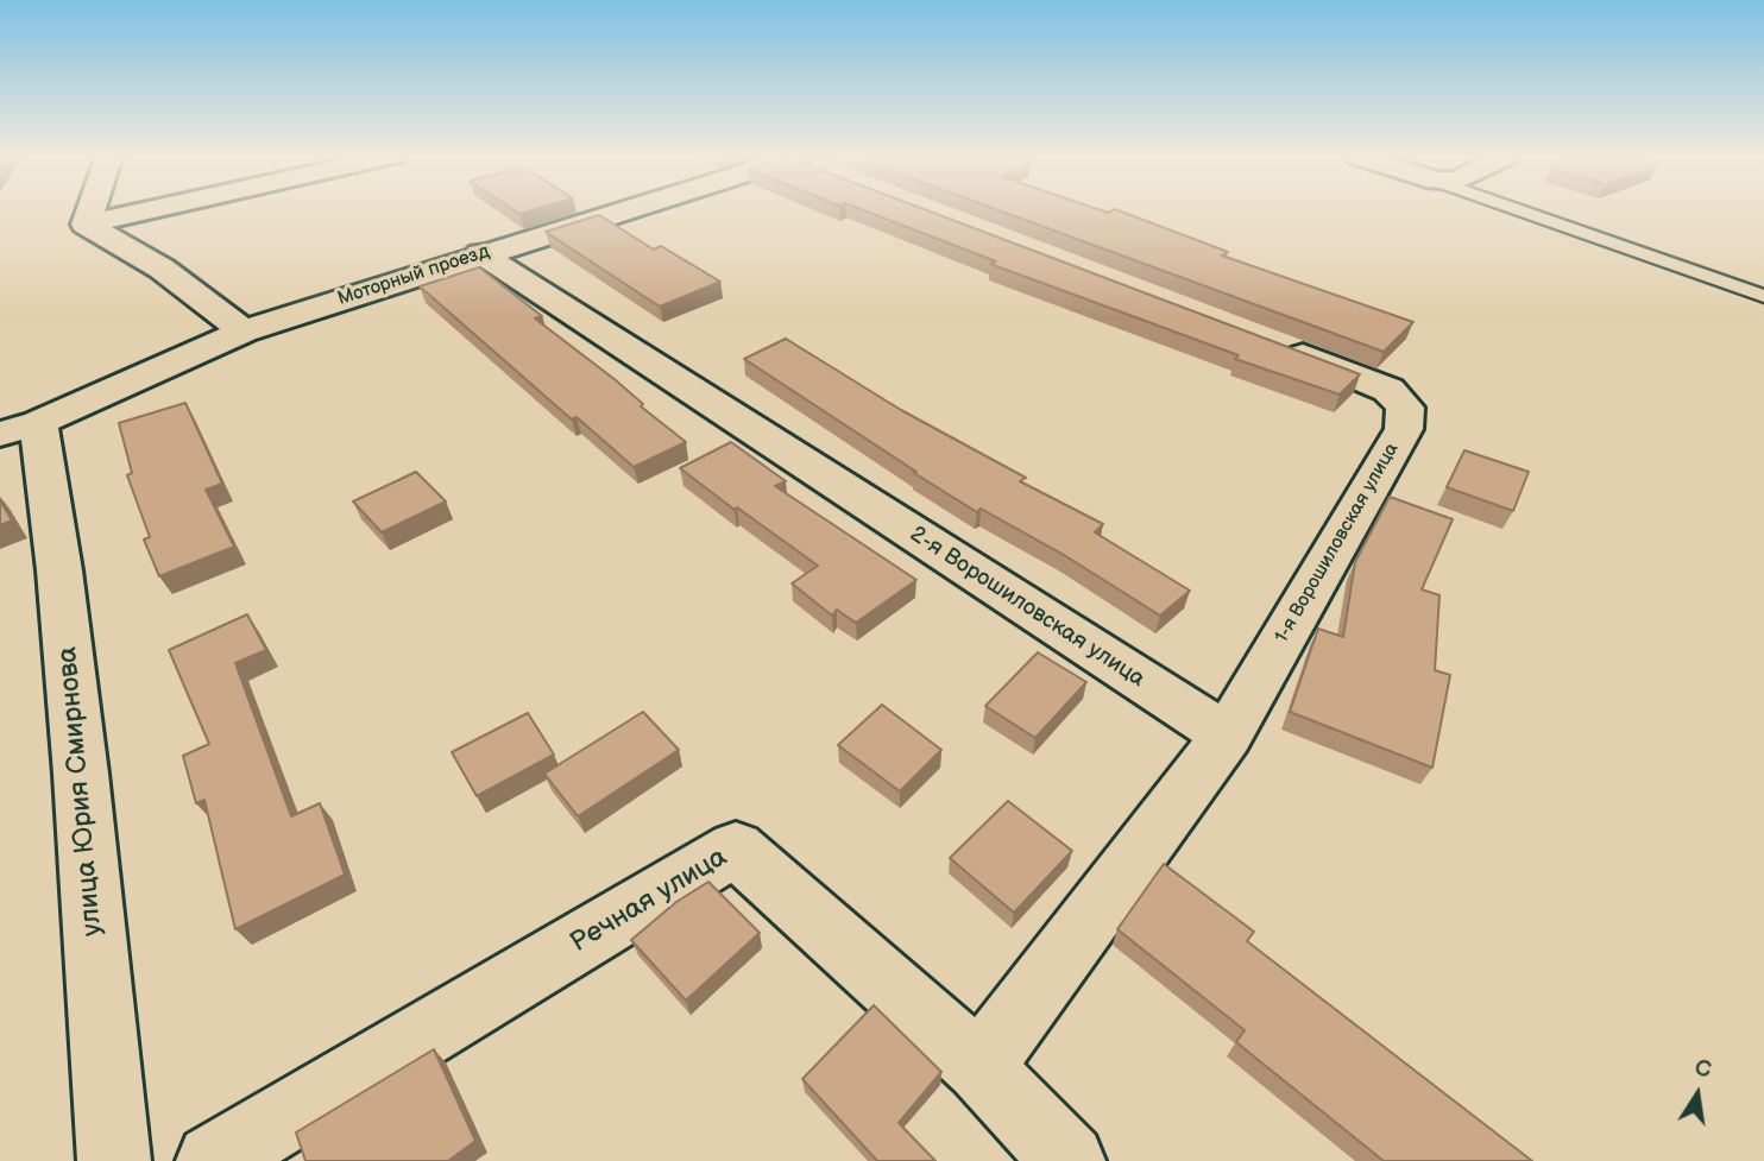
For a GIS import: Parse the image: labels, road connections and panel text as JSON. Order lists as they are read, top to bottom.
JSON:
{
  "streets": {
    "street": [
      "Моторный проезд",
      "1-я Ворошиловская улица",
      "2-я Ворошиловская улица",
      "улица Юрия Смирнова",
      "Речная улица"
    ]
  },
  "crossings": [
    ["Моторный проезд", "2-я Ворошиловская улица"],
    ["Моторный проезд", "улица Юрия Смирнова"],
    ["1-я Ворошиловская улица", "2-я Ворошиловская улица"]
  ],
  "north": "top"
}
